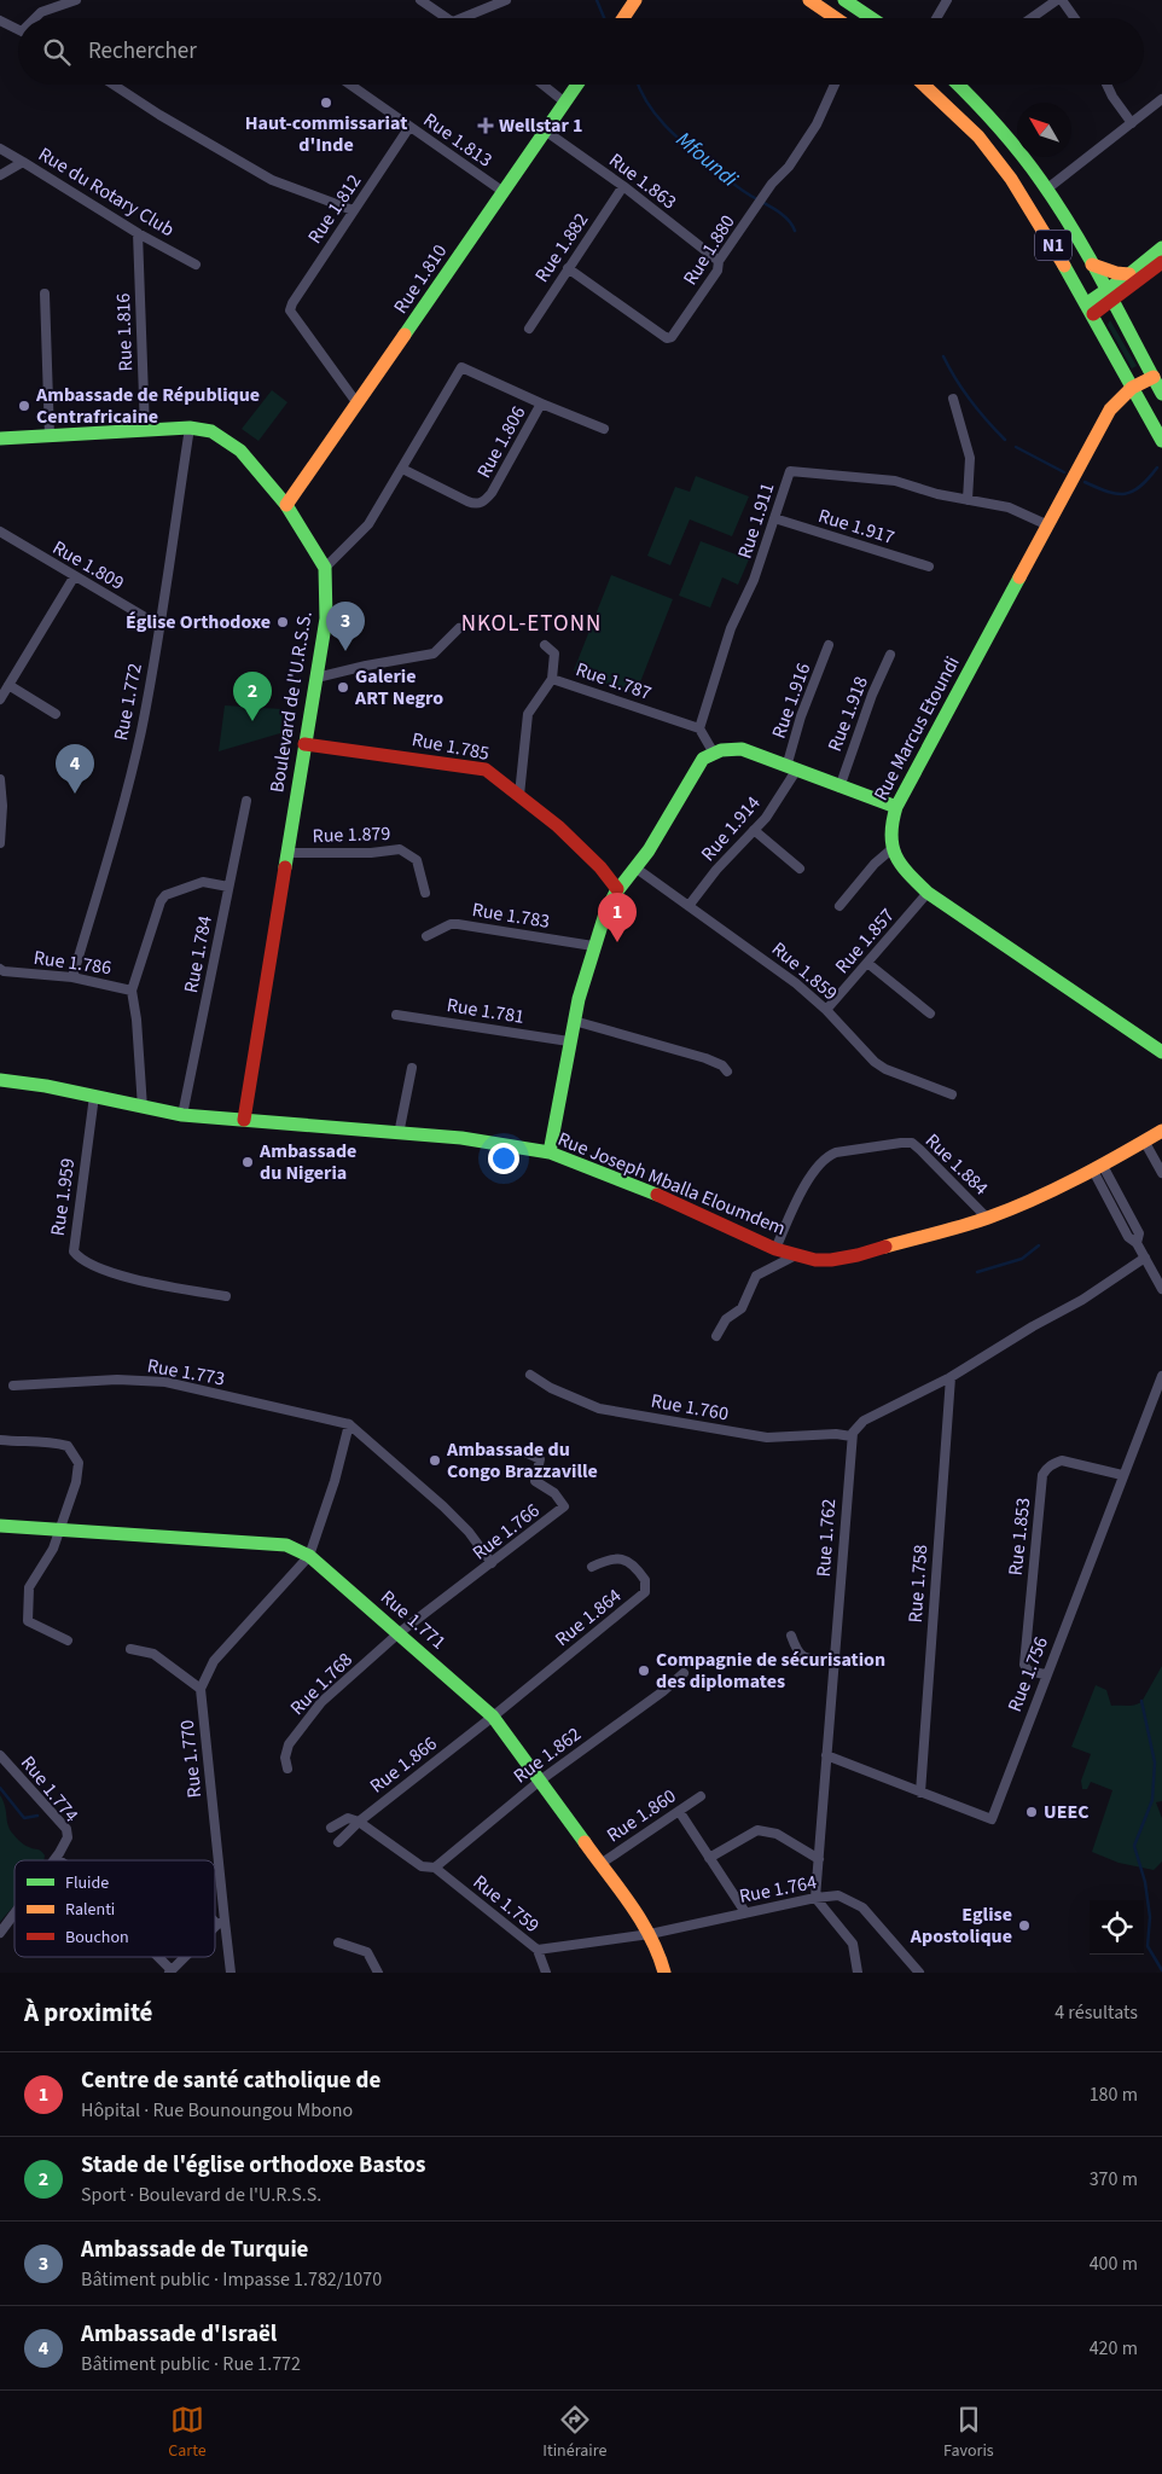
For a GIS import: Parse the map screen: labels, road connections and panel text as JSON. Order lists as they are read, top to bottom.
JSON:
{
  "streets": {
    "main road": [
      "N1",
      "Rue 1.810",
      "Boulevard de l'U.R.S.S.",
      "Rue Marcus Etoundi",
      "Rue 1.785",
      "Rue Joseph Mballa Eloumdem",
      "Rue 1.771"
    ],
    "street": [
      "Rue 1.813",
      "Rue 1.863",
      "Rue du Rotary Club",
      "Rue 1.812",
      "Rue 1.882",
      "Rue 1.880",
      "Rue 1.816",
      "Rue 1.806",
      "Rue 1.911",
      "Rue 1.917",
      "Rue 1.809",
      "Rue 1.787",
      "Rue 1.916",
      "Rue 1.772",
      "Rue 1.918",
      "Rue 1.914",
      "Rue 1.879",
      "Rue 1.783",
      "Rue 1.857",
      "Rue 1.784",
      "Rue 1.786",
      "Rue 1.859",
      "Rue 1.781",
      "Rue 1.884",
      "Rue 1.959",
      "Rue 1.773",
      "Rue 1.760",
      "Rue 1.766",
      "Rue 1.853",
      "Rue 1.762",
      "Rue 1.758",
      "Rue 1.864",
      "Rue 1.756",
      "Rue 1.768",
      "Rue 1.862",
      "Rue 1.770",
      "Rue 1.866",
      "Rue 1.774",
      "Rue 1.860",
      "Rue 1.764",
      "Rue 1.759"
    ]
  },
  "crossings": [
    ["Rue 1.813", "Rue 1.812"],
    ["Rue 1.813", "Rue 1.810"],
    ["Rue 1.863", "Rue 1.882"],
    ["Rue 1.863", "Rue 1.880"],
    ["Rue 1.863", "Rue 1.810"],
    ["Rue du Rotary Club", "Rue 1.816"],
    ["Rue 1.812", "Rue 1.810"],
    ["N1", "Rue Marcus Etoundi"],
    ["Rue 1.882", "Rue 1.880"],
    ["Rue 1.806", "Boulevard de l'U.R.S.S."],
    ["Rue 1.911", "Rue 1.917"],
    ["Rue 1.911", "Rue 1.787"],
    ["Rue 1.911", "Rue Marcus Etoundi"],
    ["Rue 1.809", "Rue 1.772"],
    ["Rue 1.916", "Rue 1.914"],
    ["Rue 1.772", "Rue 1.786"],
    ["Boulevard de l'U.R.S.S.", "Rue 1.785"],
    ["Boulevard de l'U.R.S.S.", "Rue 1.879"],
    ["Boulevard de l'U.R.S.S.", "Rue Joseph Mballa Eloumdem"],
    ["Rue 1.914", "Rue 1.859"],
    ["Rue 1.857", "Rue 1.859"],
    ["Rue 1.784", "Rue Joseph Mballa Eloumdem"],
    ["Rue 1.786", "Rue Joseph Mballa Eloumdem"],
    ["Rue 1.884", "Rue Joseph Mballa Eloumdem"],
    ["Rue Joseph Mballa Eloumdem", "Rue 1.959"],
    ["Rue 1.773", "Rue 1.766"],
    ["Rue 1.760", "Rue 1.762"],
    ["Rue 1.766", "Rue 1.771"],
    ["Rue 1.766", "Rue 1.768"],
    ["Rue 1.853", "Rue 1.756"],
    ["Rue 1.762", "Rue 1.756"],
    ["Rue 1.762", "Rue 1.764"],
    ["Rue 1.758", "Rue 1.756"],
    ["Rue 1.864", "Rue 1.771"],
    ["Rue 1.864", "Rue 1.866"],
    ["Rue 1.771", "Rue 1.768"],
    ["Rue 1.771", "Rue 1.862"],
    ["Rue 1.771", "Rue 1.866"],
    ["Rue 1.771", "Rue 1.860"],
    ["Rue 1.771", "Rue 1.764"],
    ["Rue 1.862", "Rue 1.759"],
    ["Rue 1.764", "Rue 1.759"]
  ],
  "districts": ["NKOL-ETONN"],
  "water": ["Mfoundi"],
  "places": {
    "other": [
      "Haut-commissariat d'Inde",
      "Ambassade de République Centrafricaine",
      "Église Orthodoxe",
      "Galerie ART Negro",
      "Ambassade du Nigeria",
      "Ambassade du Congo Brazzaville",
      "Compagnie de sécurisation des diplomates",
      "UEEC",
      "Eglise Apostolique"
    ],
    "health": ["Wellstar 1"]
  },
  "legend": ["Fluide", "Ralenti", "Bouchon"],
  "north": "top left",
  "page": {
    "search": "Rechercher",
    "pins": [
      "3",
      "2",
      "4",
      "1"
    ],
    "heading": ["À proximité", "4 résultats"],
    "list": [
      {
        "mark": "1",
        "name": "Centre de santé catholique de",
        "note": "Hôpital · Rue Bounoungou Mbono",
        "value": "180 m"
      },
      {
        "mark": "2",
        "name": "Stade de l'église orthodoxe Bastos",
        "note": "Sport · Boulevard de l'U.R.S.S.",
        "value": "370 m"
      },
      {
        "mark": "3",
        "name": "Ambassade de Turquie",
        "note": "Bâtiment public · Impasse 1.782/1070",
        "value": "400 m"
      },
      {
        "mark": "4",
        "name": "Ambassade d'Israël",
        "note": "Bâtiment public · Rue 1.772",
        "value": "420 m"
      }
    ],
    "nav": ["Carte", "Itinéraire", "Favoris"]
  }
}
